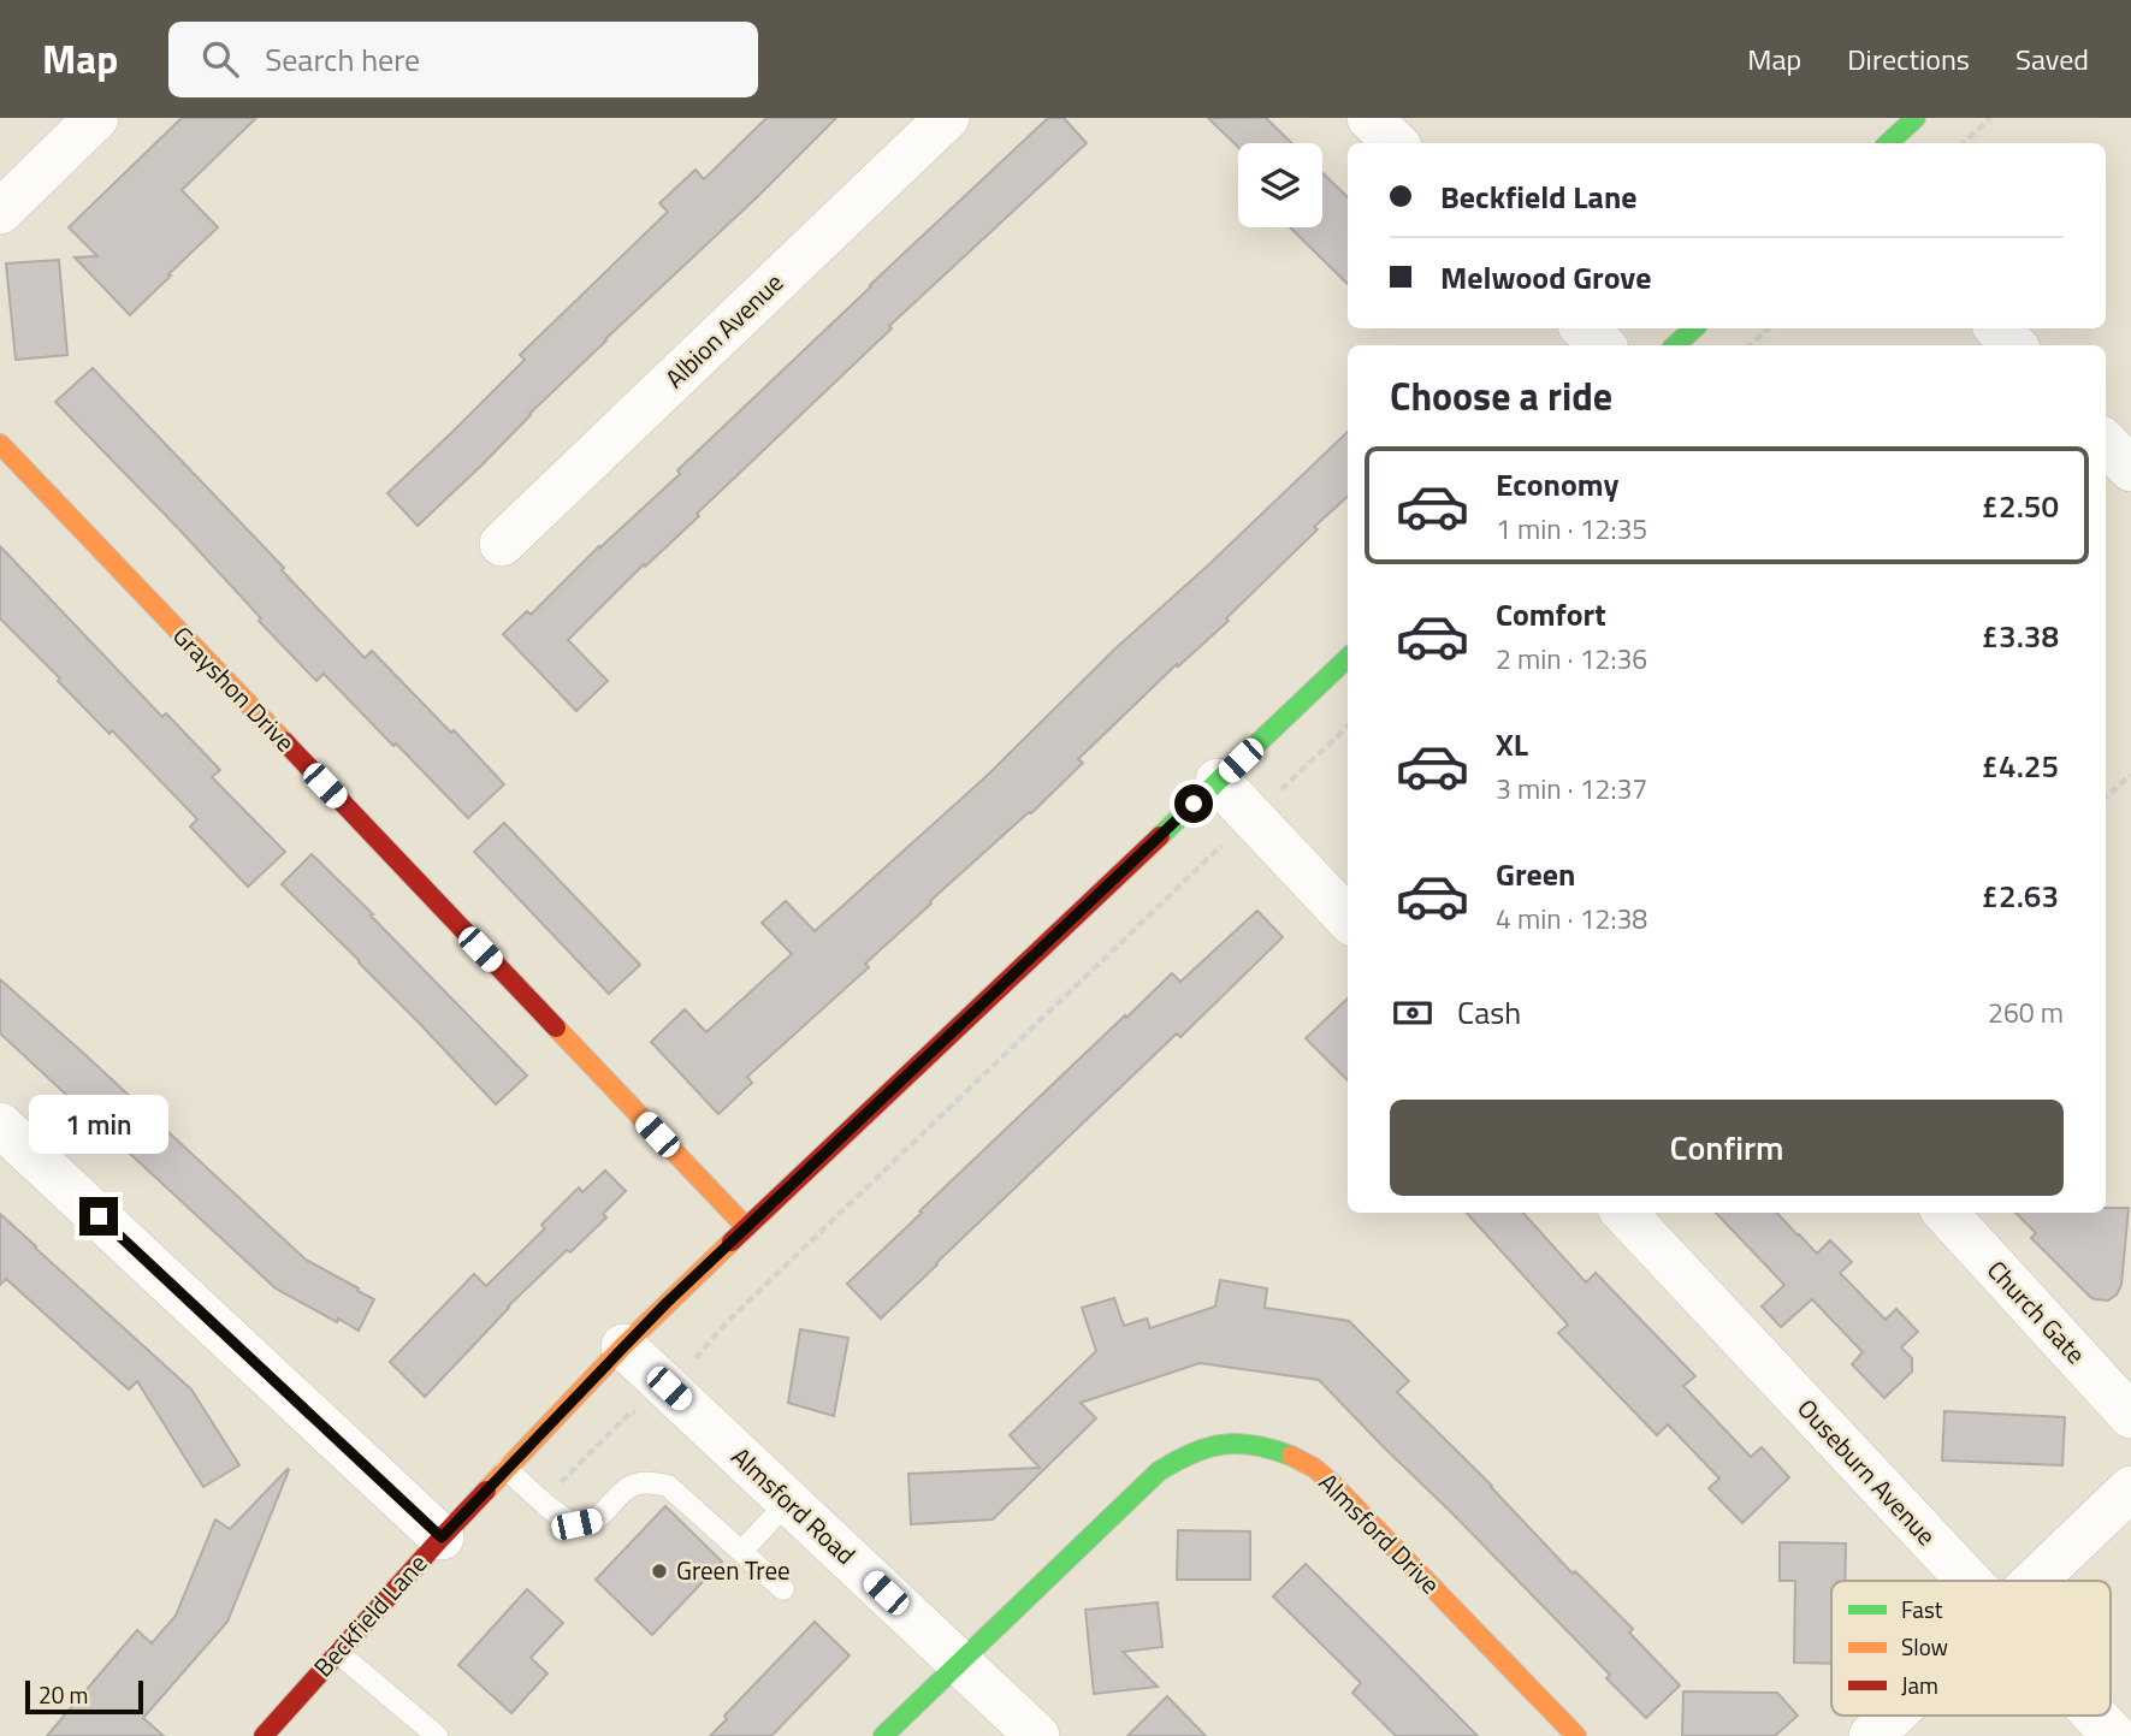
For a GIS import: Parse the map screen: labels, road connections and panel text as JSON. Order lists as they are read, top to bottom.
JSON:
{
  "streets": {
    "street": [
      "Albion Avenue",
      "Grayshon Drive",
      "Church Gate",
      "Ouseburn Avenue",
      "Almsford Road",
      "Almsford Drive",
      "Beckfield Lane"
    ]
  },
  "crossings": [
    ["Grayshon Drive", "Beckfield Lane"],
    ["Almsford Road", "Almsford Drive"],
    ["Almsford Road", "Beckfield Lane"]
  ],
  "places": ["Green Tree"],
  "legend": ["Fast", "Slow", "Jam"],
  "scale_bar": "20 m",
  "page": {
    "header": "Map",
    "search": "Search here",
    "nav": ["Map", "Directions", "Saved"],
    "banner": ["Beckfield Lane", "Melwood Grove"],
    "heading": "Choose a ride",
    "list": [
      {
        "name": "Economy",
        "note": "1 min · 12:35",
        "value": "£2.50"
      },
      {
        "name": "Comfort",
        "note": "2 min · 12:36",
        "value": "£3.38"
      },
      {
        "name": "XL",
        "note": "3 min · 12:37",
        "value": "£4.25"
      },
      {
        "name": "Green",
        "note": "4 min · 12:38",
        "value": "£2.63"
      }
    ],
    "pay": ["Cash", "260 m"],
    "buttons": "Confirm",
    "bubble": "1 min",
    "scale": "20 m"
  }
}
